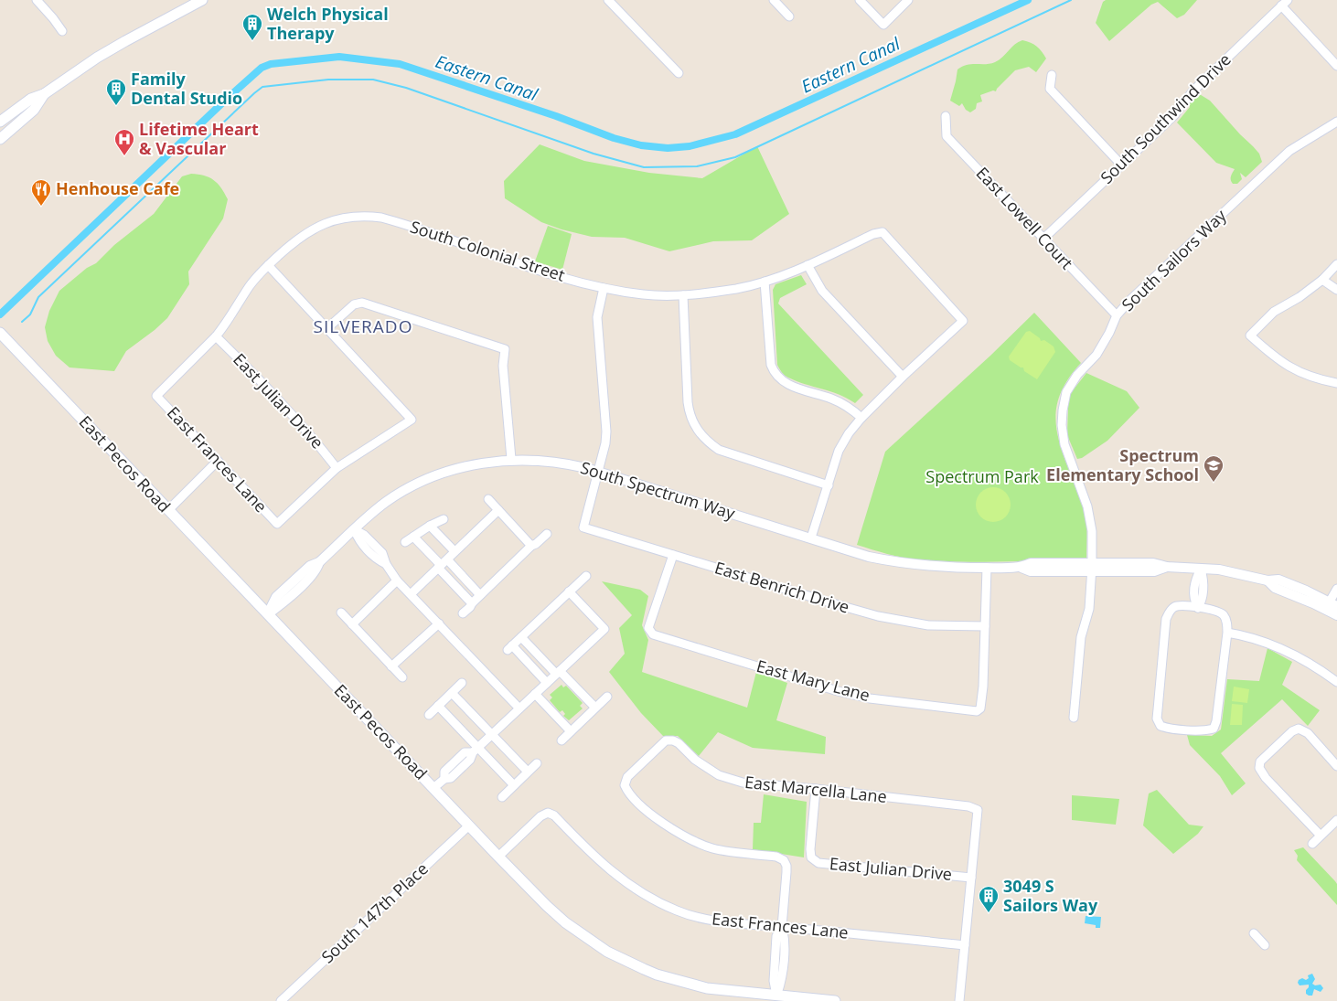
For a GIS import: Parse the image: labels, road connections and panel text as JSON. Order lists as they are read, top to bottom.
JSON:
{
  "streets": {
    "main road": ["East Pecos Road"],
    "street": [
      "South Southwind Drive",
      "East Lowell Court",
      "South Colonial Street",
      "South Sailors Way",
      "East Julian Drive",
      "East Frances Lane",
      "South Spectrum Way",
      "East Benrich Drive",
      "East Mary Lane",
      "East Marcella Lane",
      "South 147th Place"
    ]
  },
  "crossings": [
    ["South Southwind Drive", "East Lowell Court"],
    ["East Lowell Court", "South Sailors Way"],
    ["South Colonial Street", "East Julian Drive"],
    ["South Colonial Street", "East Frances Lane"],
    ["South Sailors Way", "South Spectrum Way"],
    ["East Julian Drive", "East Frances Lane"],
    ["East Julian Drive", "East Marcella Lane"],
    ["East Frances Lane", "East Pecos Road"],
    ["East Frances Lane", "East Marcella Lane"],
    ["East Pecos Road", "South Spectrum Way"],
    ["East Pecos Road", "South 147th Place"],
    ["South Spectrum Way", "East Benrich Drive"],
    ["East Benrich Drive", "East Mary Lane"]
  ],
  "districts": ["SILVERADO"],
  "water": ["Eastern Canal"],
  "parks": ["Spectrum Park"],
  "places": {
    "building": ["Welch Physical Therapy", "Family Dental Studio", "3049 S Sailors Way"],
    "hospital": ["Lifetime Heart & Vascular"],
    "restaurant": ["Henhouse Cafe"],
    "school or university": ["Spectrum Elementary School"]
  }
}
